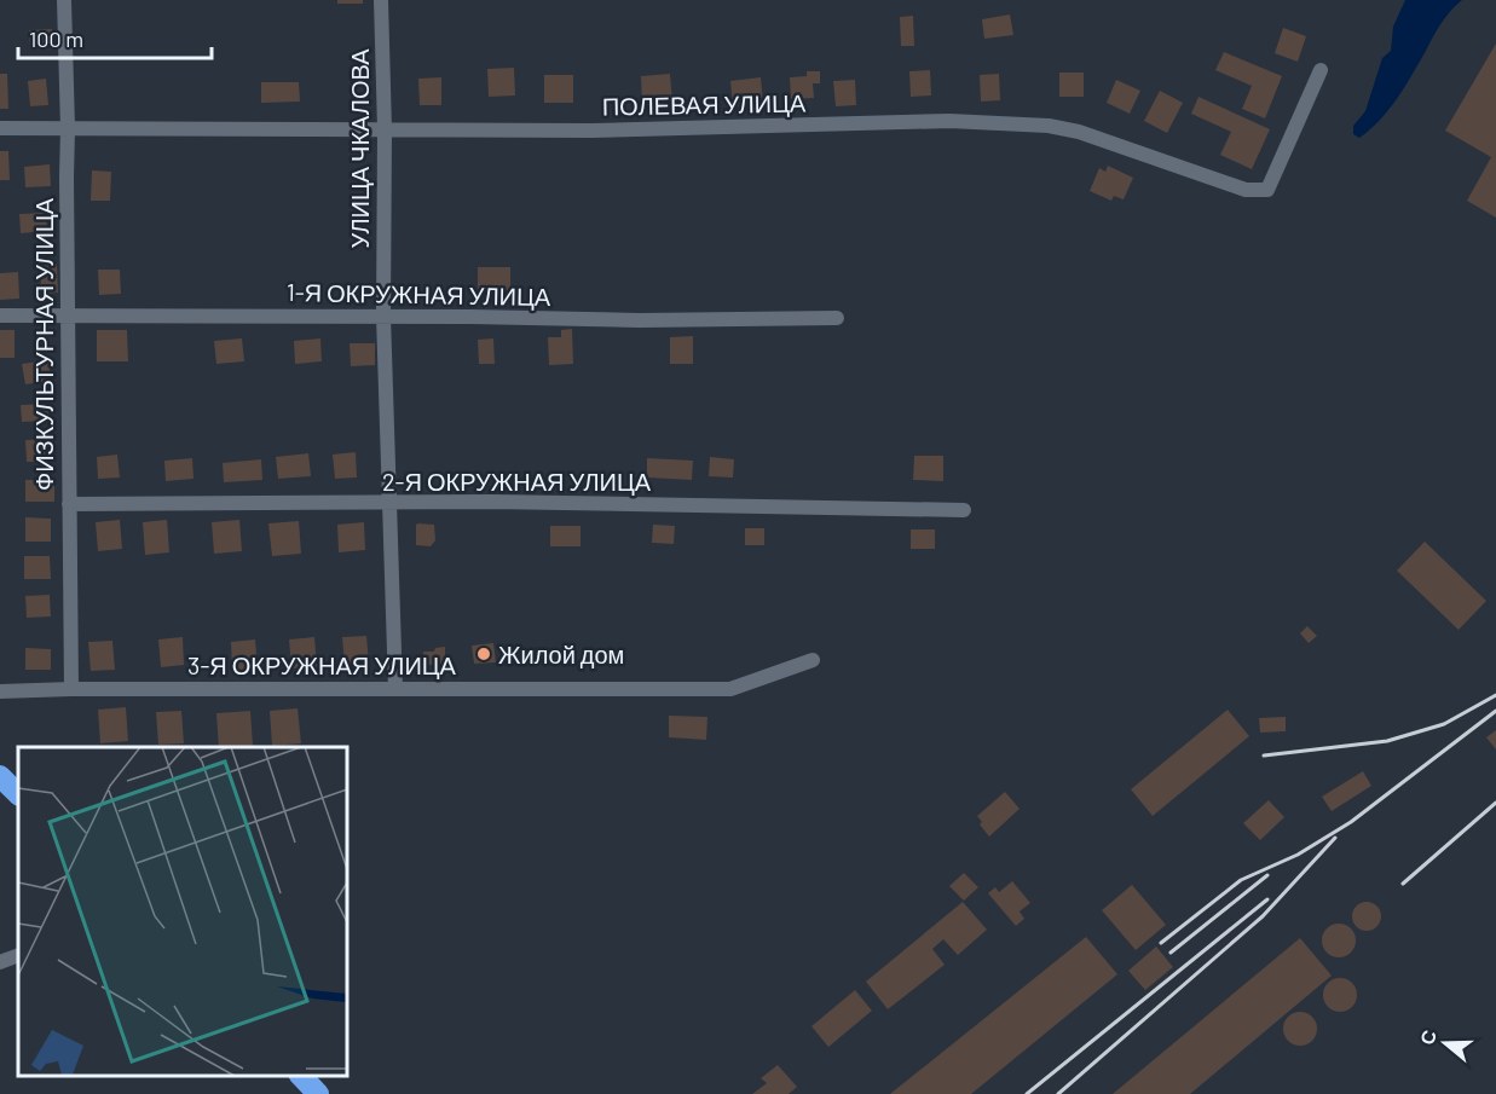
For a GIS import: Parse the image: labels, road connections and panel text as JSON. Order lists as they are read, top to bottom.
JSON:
{
  "streets": {
    "street": [
      "ПОЛЕВАЯ УЛИЦА",
      "УЛИЦА ЧКАЛОВА",
      "1-Я ОКРУЖНАЯ УЛИЦА",
      "ФИЗКУЛЬТУРНАЯ УЛИЦА",
      "2-Я ОКРУЖНАЯ УЛИЦА",
      "3-Я ОКРУЖНАЯ УЛИЦА"
    ]
  },
  "crossings": [
    ["ПОЛЕВАЯ УЛИЦА", "УЛИЦА ЧКАЛОВА"],
    ["ПОЛЕВАЯ УЛИЦА", "ФИЗКУЛЬТУРНАЯ УЛИЦА"],
    ["УЛИЦА ЧКАЛОВА", "1-Я ОКРУЖНАЯ УЛИЦА"],
    ["УЛИЦА ЧКАЛОВА", "2-Я ОКРУЖНАЯ УЛИЦА"],
    ["УЛИЦА ЧКАЛОВА", "3-Я ОКРУЖНАЯ УЛИЦА"],
    ["1-Я ОКРУЖНАЯ УЛИЦА", "ФИЗКУЛЬТУРНАЯ УЛИЦА"],
    ["ФИЗКУЛЬТУРНАЯ УЛИЦА", "2-Я ОКРУЖНАЯ УЛИЦА"],
    ["ФИЗКУЛЬТУРНАЯ УЛИЦА", "3-Я ОКРУЖНАЯ УЛИЦА"]
  ],
  "places": ["Жилой дом"],
  "scale_bar": "100 m",
  "north": "left"
}
